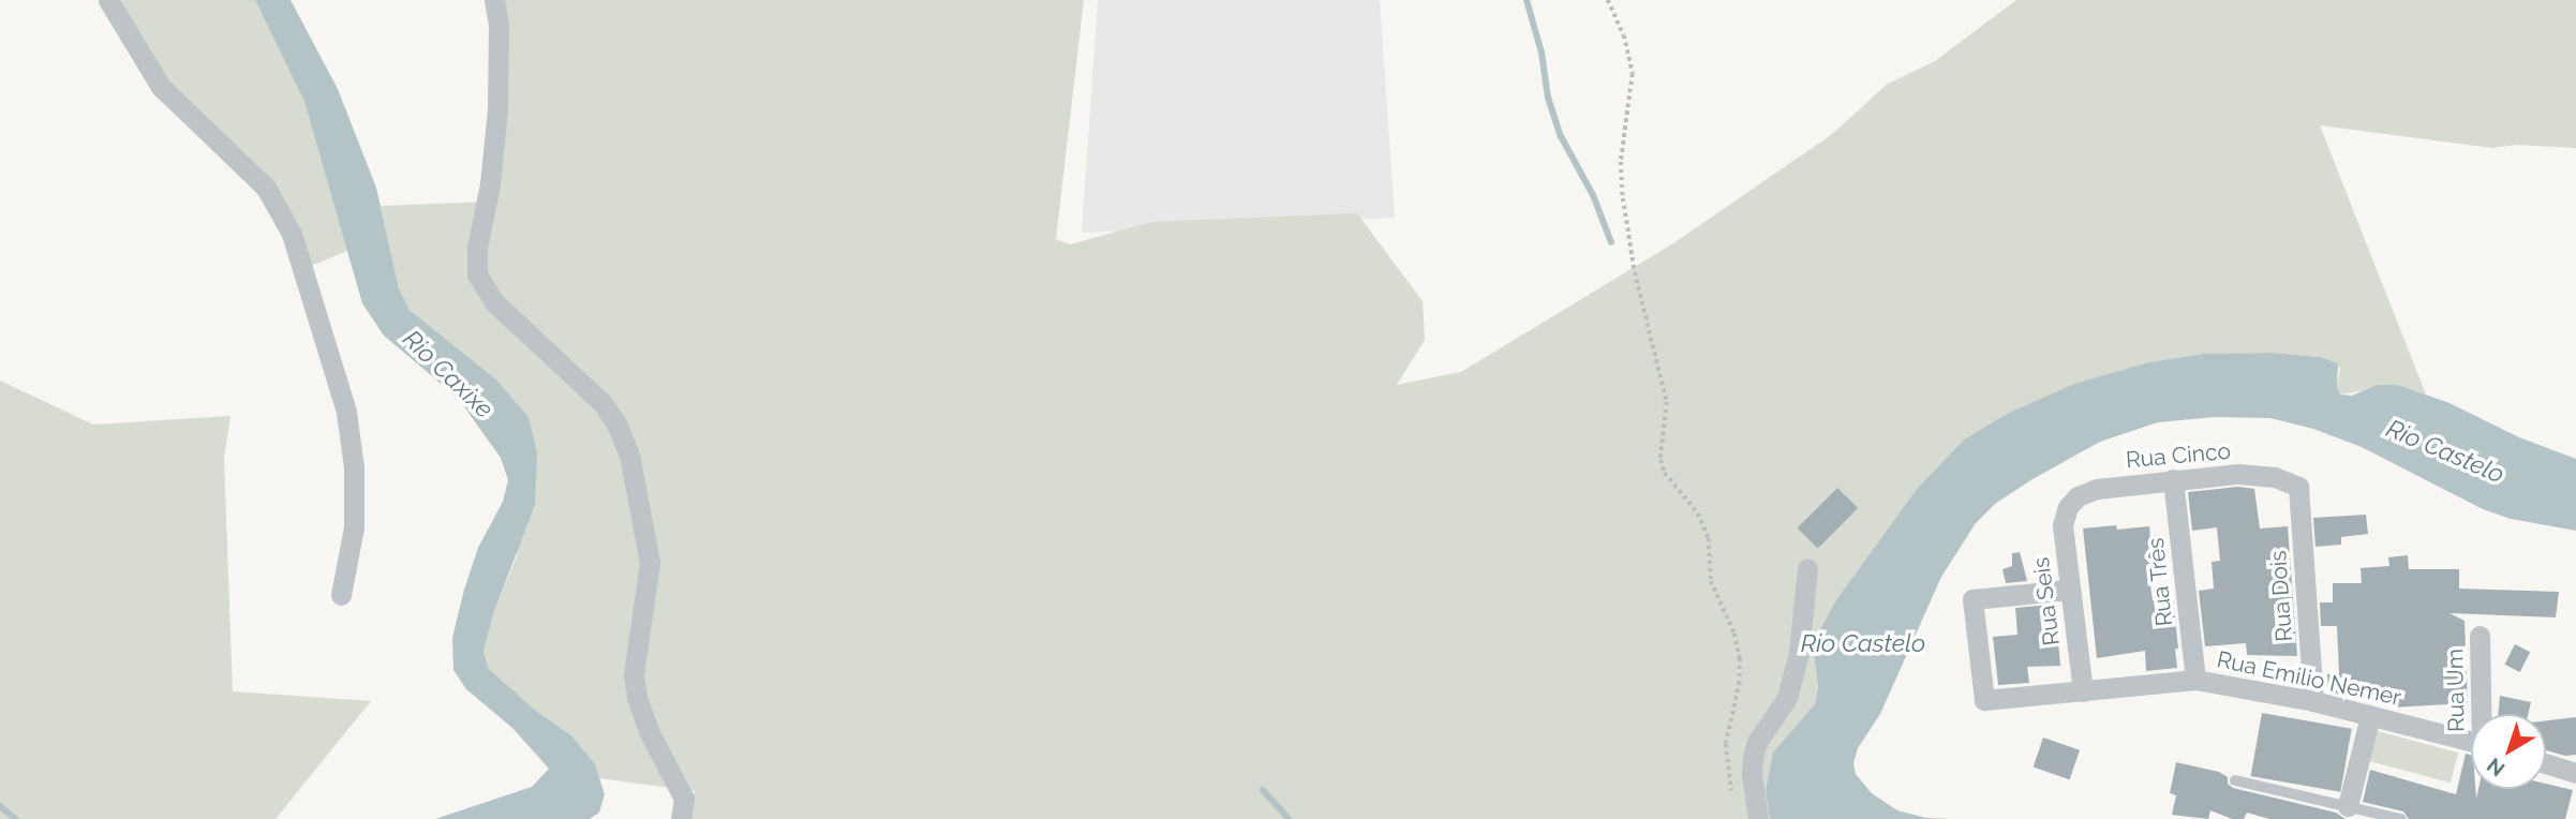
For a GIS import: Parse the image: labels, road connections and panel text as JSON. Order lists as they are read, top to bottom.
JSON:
{
  "streets": {
    "street": [
      "Rua Cinco",
      "Rua Três",
      "Rua Dois",
      "Rua Seis",
      "Rua Emilio Nemer",
      "Rua Um"
    ]
  },
  "crossings": [
    ["Rua Cinco", "Rua Três"],
    ["Rua Cinco", "Rua Dois"],
    ["Rua Cinco", "Rua Seis"],
    ["Rua Três", "Rua Emilio Nemer"],
    ["Rua Dois", "Rua Emilio Nemer"],
    ["Rua Seis", "Rua Emilio Nemer"]
  ],
  "water": ["Rio Caxixe", "Rio Castelo"],
  "north": "bottom left"
}
